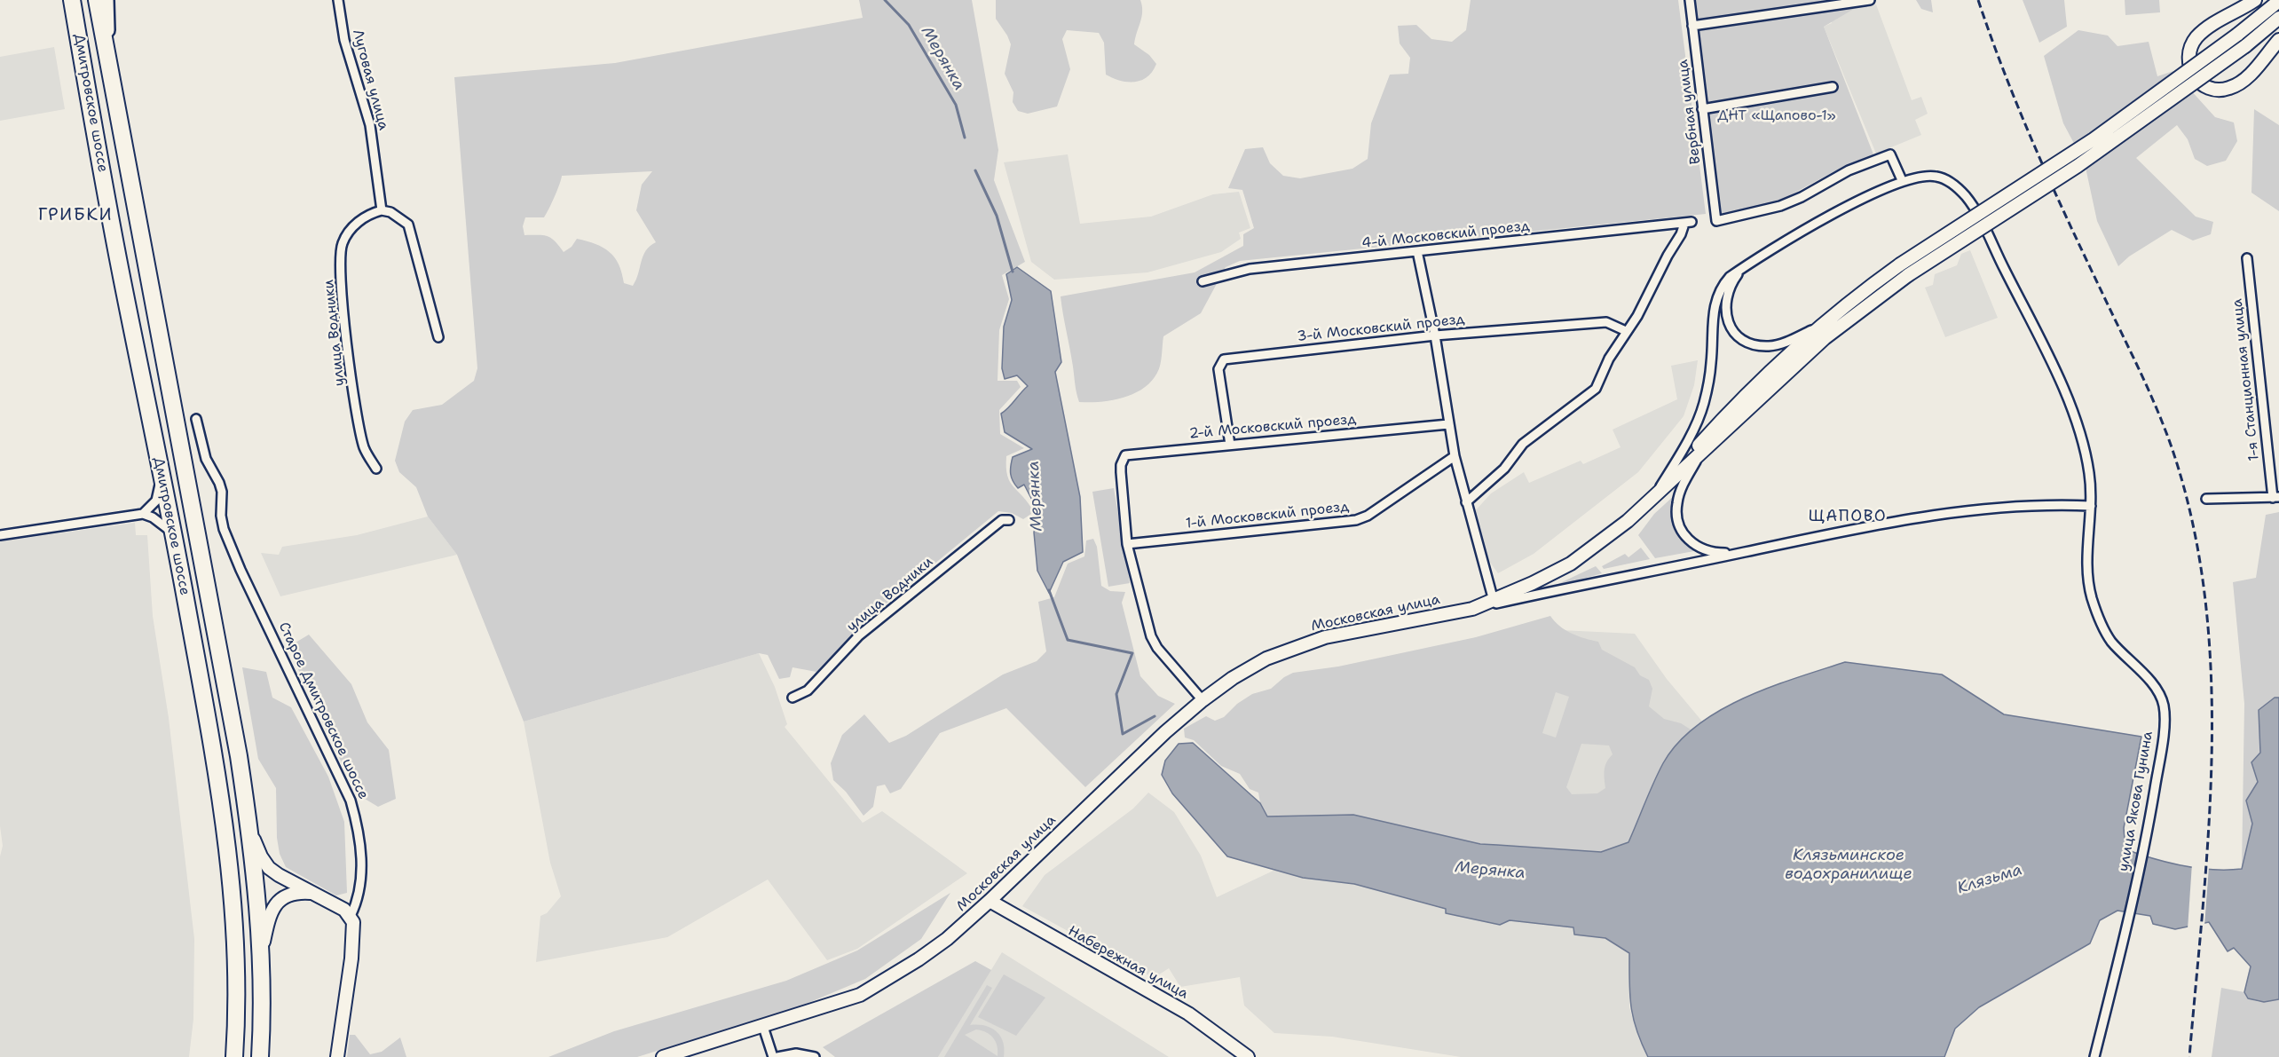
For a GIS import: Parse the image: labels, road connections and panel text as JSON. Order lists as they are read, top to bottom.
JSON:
{
  "streets": {
    "highway": ["Дмитровское шоссе"],
    "main road": ["Московская улица", "Старое Дмитровское шоссе", "Набережная улица"],
    "street": [
      "Луговая улица",
      "Вербная улица",
      "4-й Московский проезд",
      "3-й Московский проезд",
      "улица Водники",
      "1-я Станционная улица",
      "2-й Московский проезд",
      "1-й Московский проезд",
      "улица Якова Гунина"
    ]
  },
  "crossings": [
    ["Луговая улица", "улица Водники"],
    ["Вербная улица", "улица Якова Гунина"],
    ["4-й Московский проезд", "3-й Московский проезд"],
    ["3-й Московский проезд", "2-й Московский проезд"],
    ["2-й Московский проезд", "1-й Московский проезд"],
    ["Московская улица", "улица Якова Гунина"],
    ["Московская улица", "Набережная улица"]
  ],
  "districts": ["ГРИБКИ", "ЩАПОВО"],
  "water": ["Мерянка", "Клязьминское водохранилище", "Клязьма"],
  "parks": ["ДНТ «Щапово-1»"]
}
